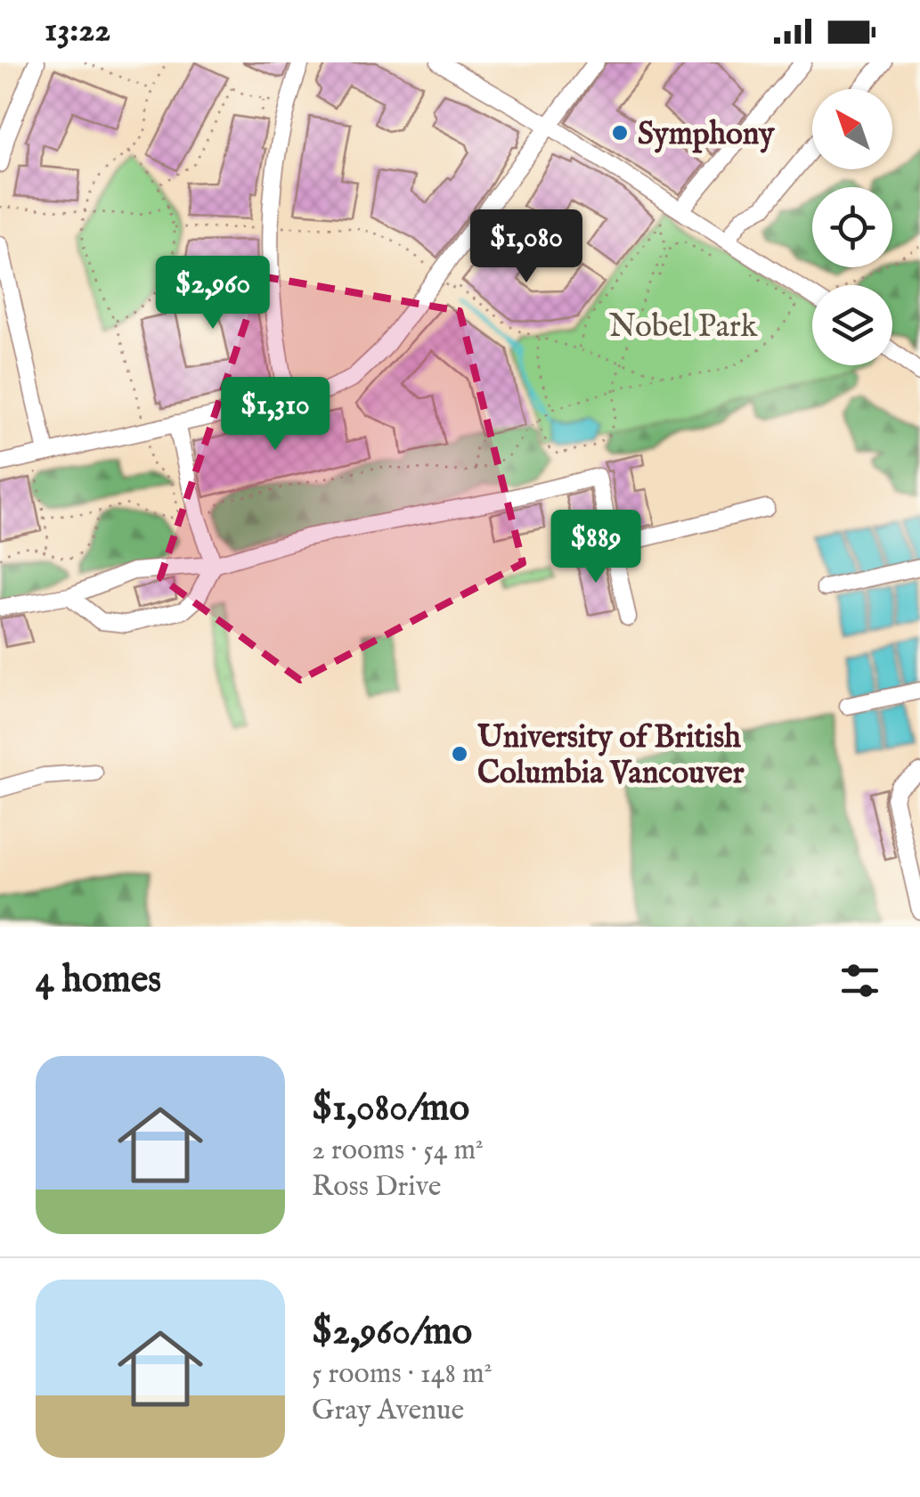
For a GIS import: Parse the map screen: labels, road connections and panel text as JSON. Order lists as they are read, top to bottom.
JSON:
{
  "parks": ["Nobel Park"],
  "places": ["Symphony", "University of British Columbia Vancouver"],
  "north": "top left",
  "page": {
    "status": "13:22",
    "price": [
      "$1,080",
      "$2,960",
      "$1,310",
      "$889"
    ],
    "heading": "4 homes",
    "list": [
      {
        "name": "$1,080/mo",
        "note": "2 rooms · 54 m² · Ross Drive"
      },
      {
        "name": "$2,960/mo",
        "note": "5 rooms · 148 m² · Gray Avenue"
      }
    ]
  }
}
